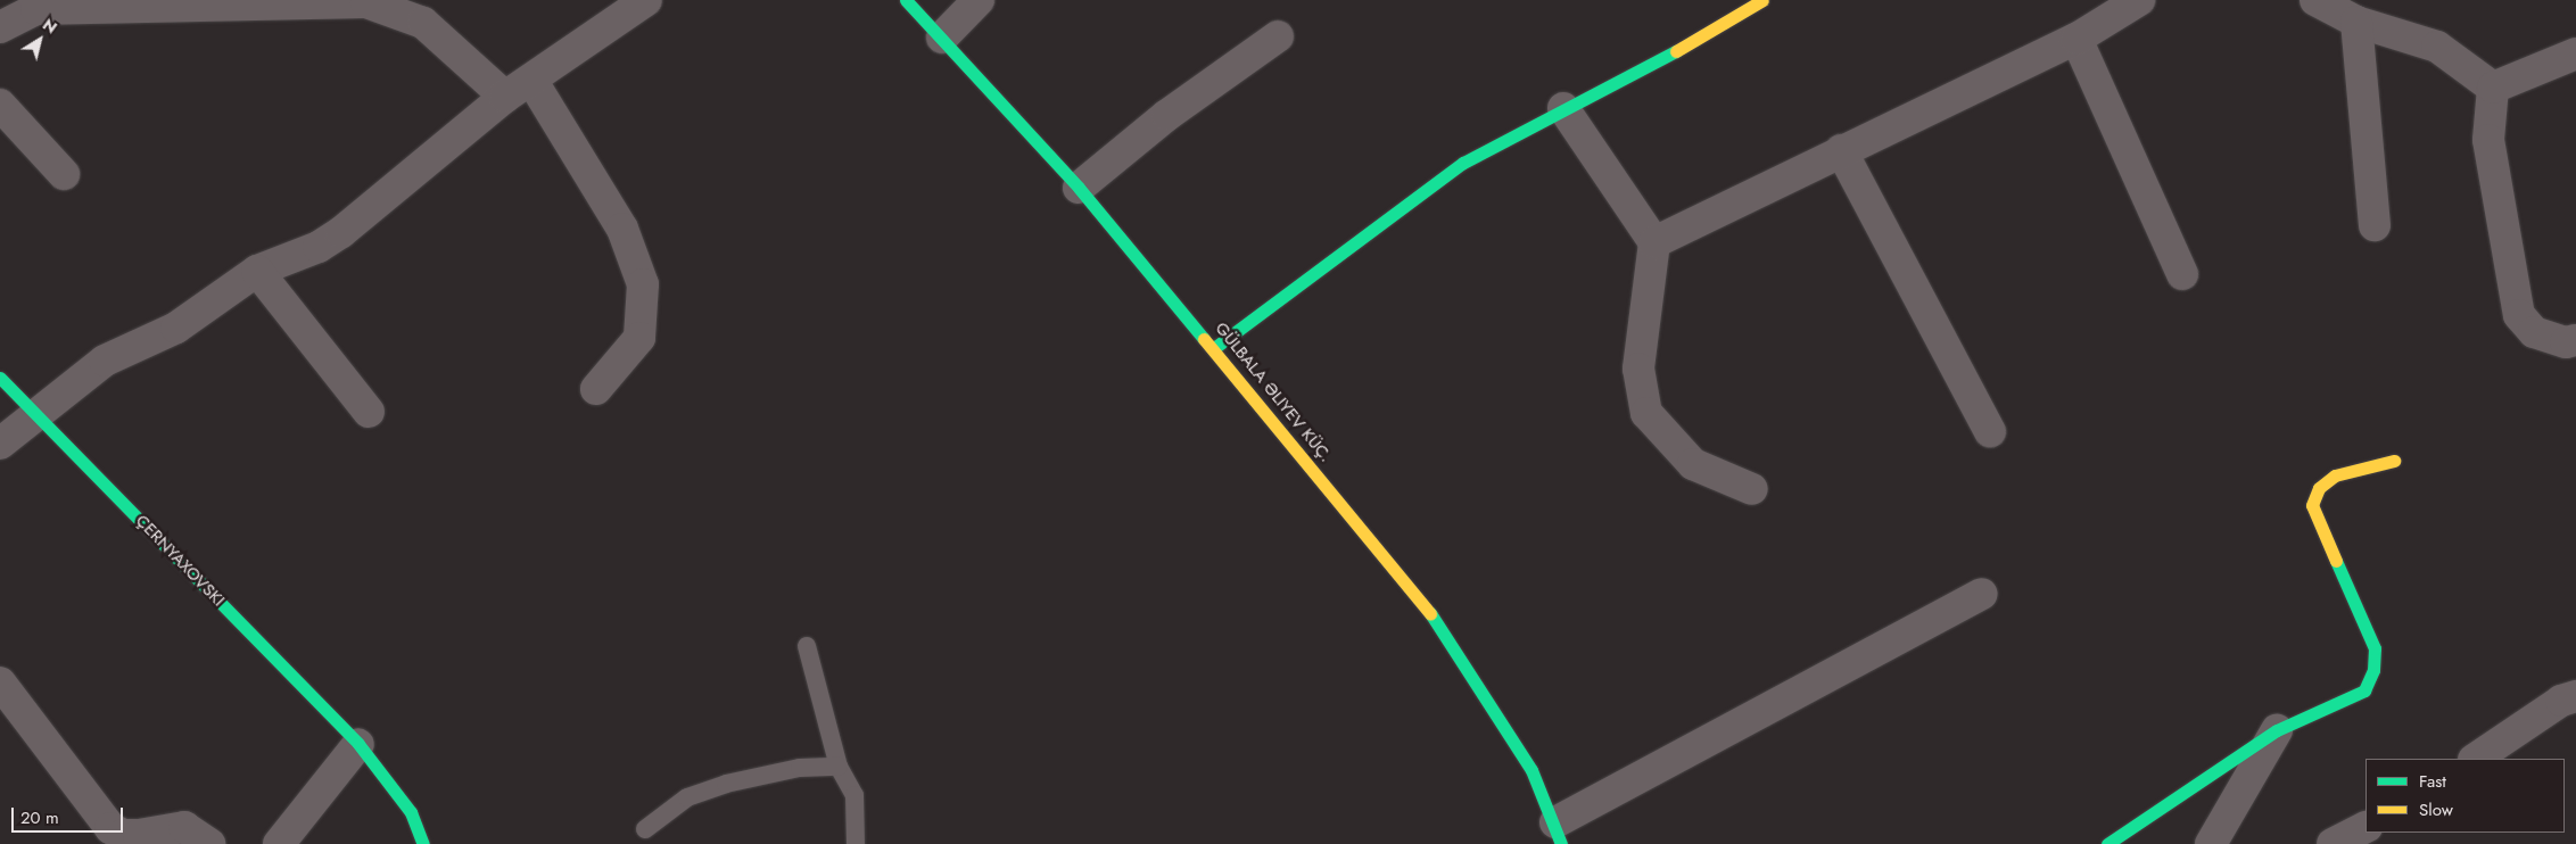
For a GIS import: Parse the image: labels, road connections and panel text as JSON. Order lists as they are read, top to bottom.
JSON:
{
  "streets": {
    "street": ["GÜLBALA ƏLIYEV KÜÇ.", "ÇERNYAXOVSKI"]
  },
  "legend": ["Fast", "Slow"],
  "scale_bar": "20 m",
  "north": "top right"
}
